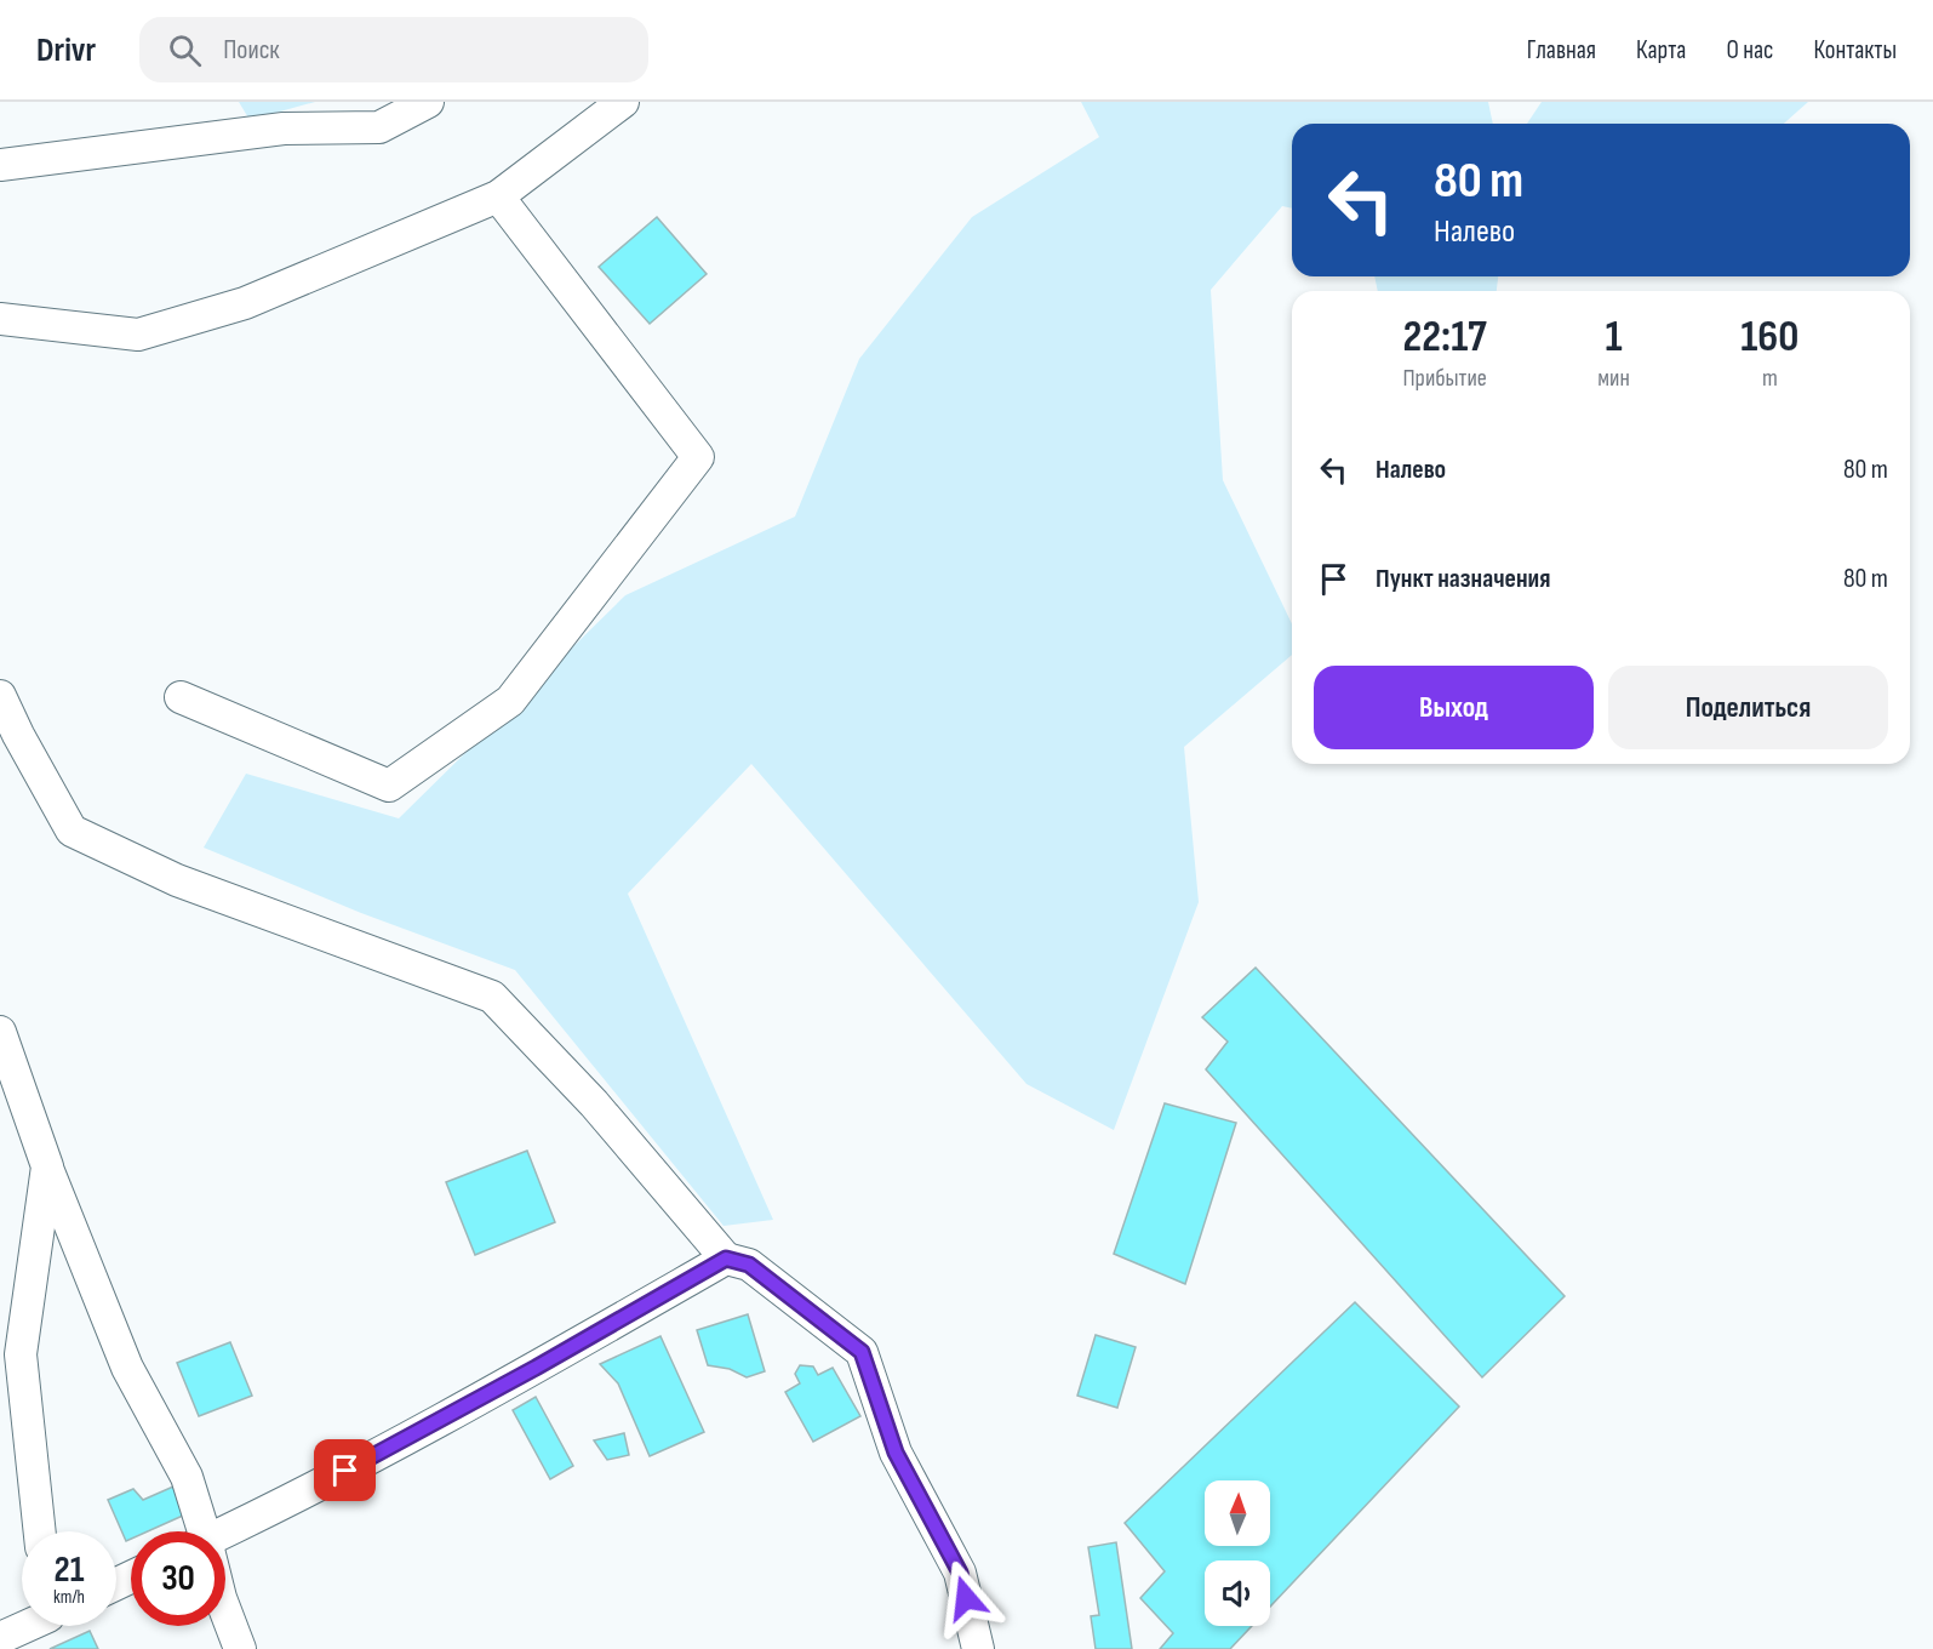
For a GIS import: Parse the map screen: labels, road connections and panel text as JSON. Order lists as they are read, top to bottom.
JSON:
{
  "north": "top",
  "page": {
    "header": "Drivr",
    "search": "Поиск",
    "nav": [
      "Главная",
      "Карта",
      "О нас",
      "Контакты"
    ],
    "turn": ["80 m", "Налево"],
    "eta": [
      "22:17",
      "Прибытие",
      "1",
      "мин",
      "160",
      "m"
    ],
    "list": [
      {
        "name": "Налево",
        "value": "80 m"
      },
      {
        "name": "Пункт назначения",
        "value": "80 m"
      }
    ],
    "buttons": ["Выход", "Поделиться"],
    "speed": "21 km/h",
    "limit": "30"
  }
}
